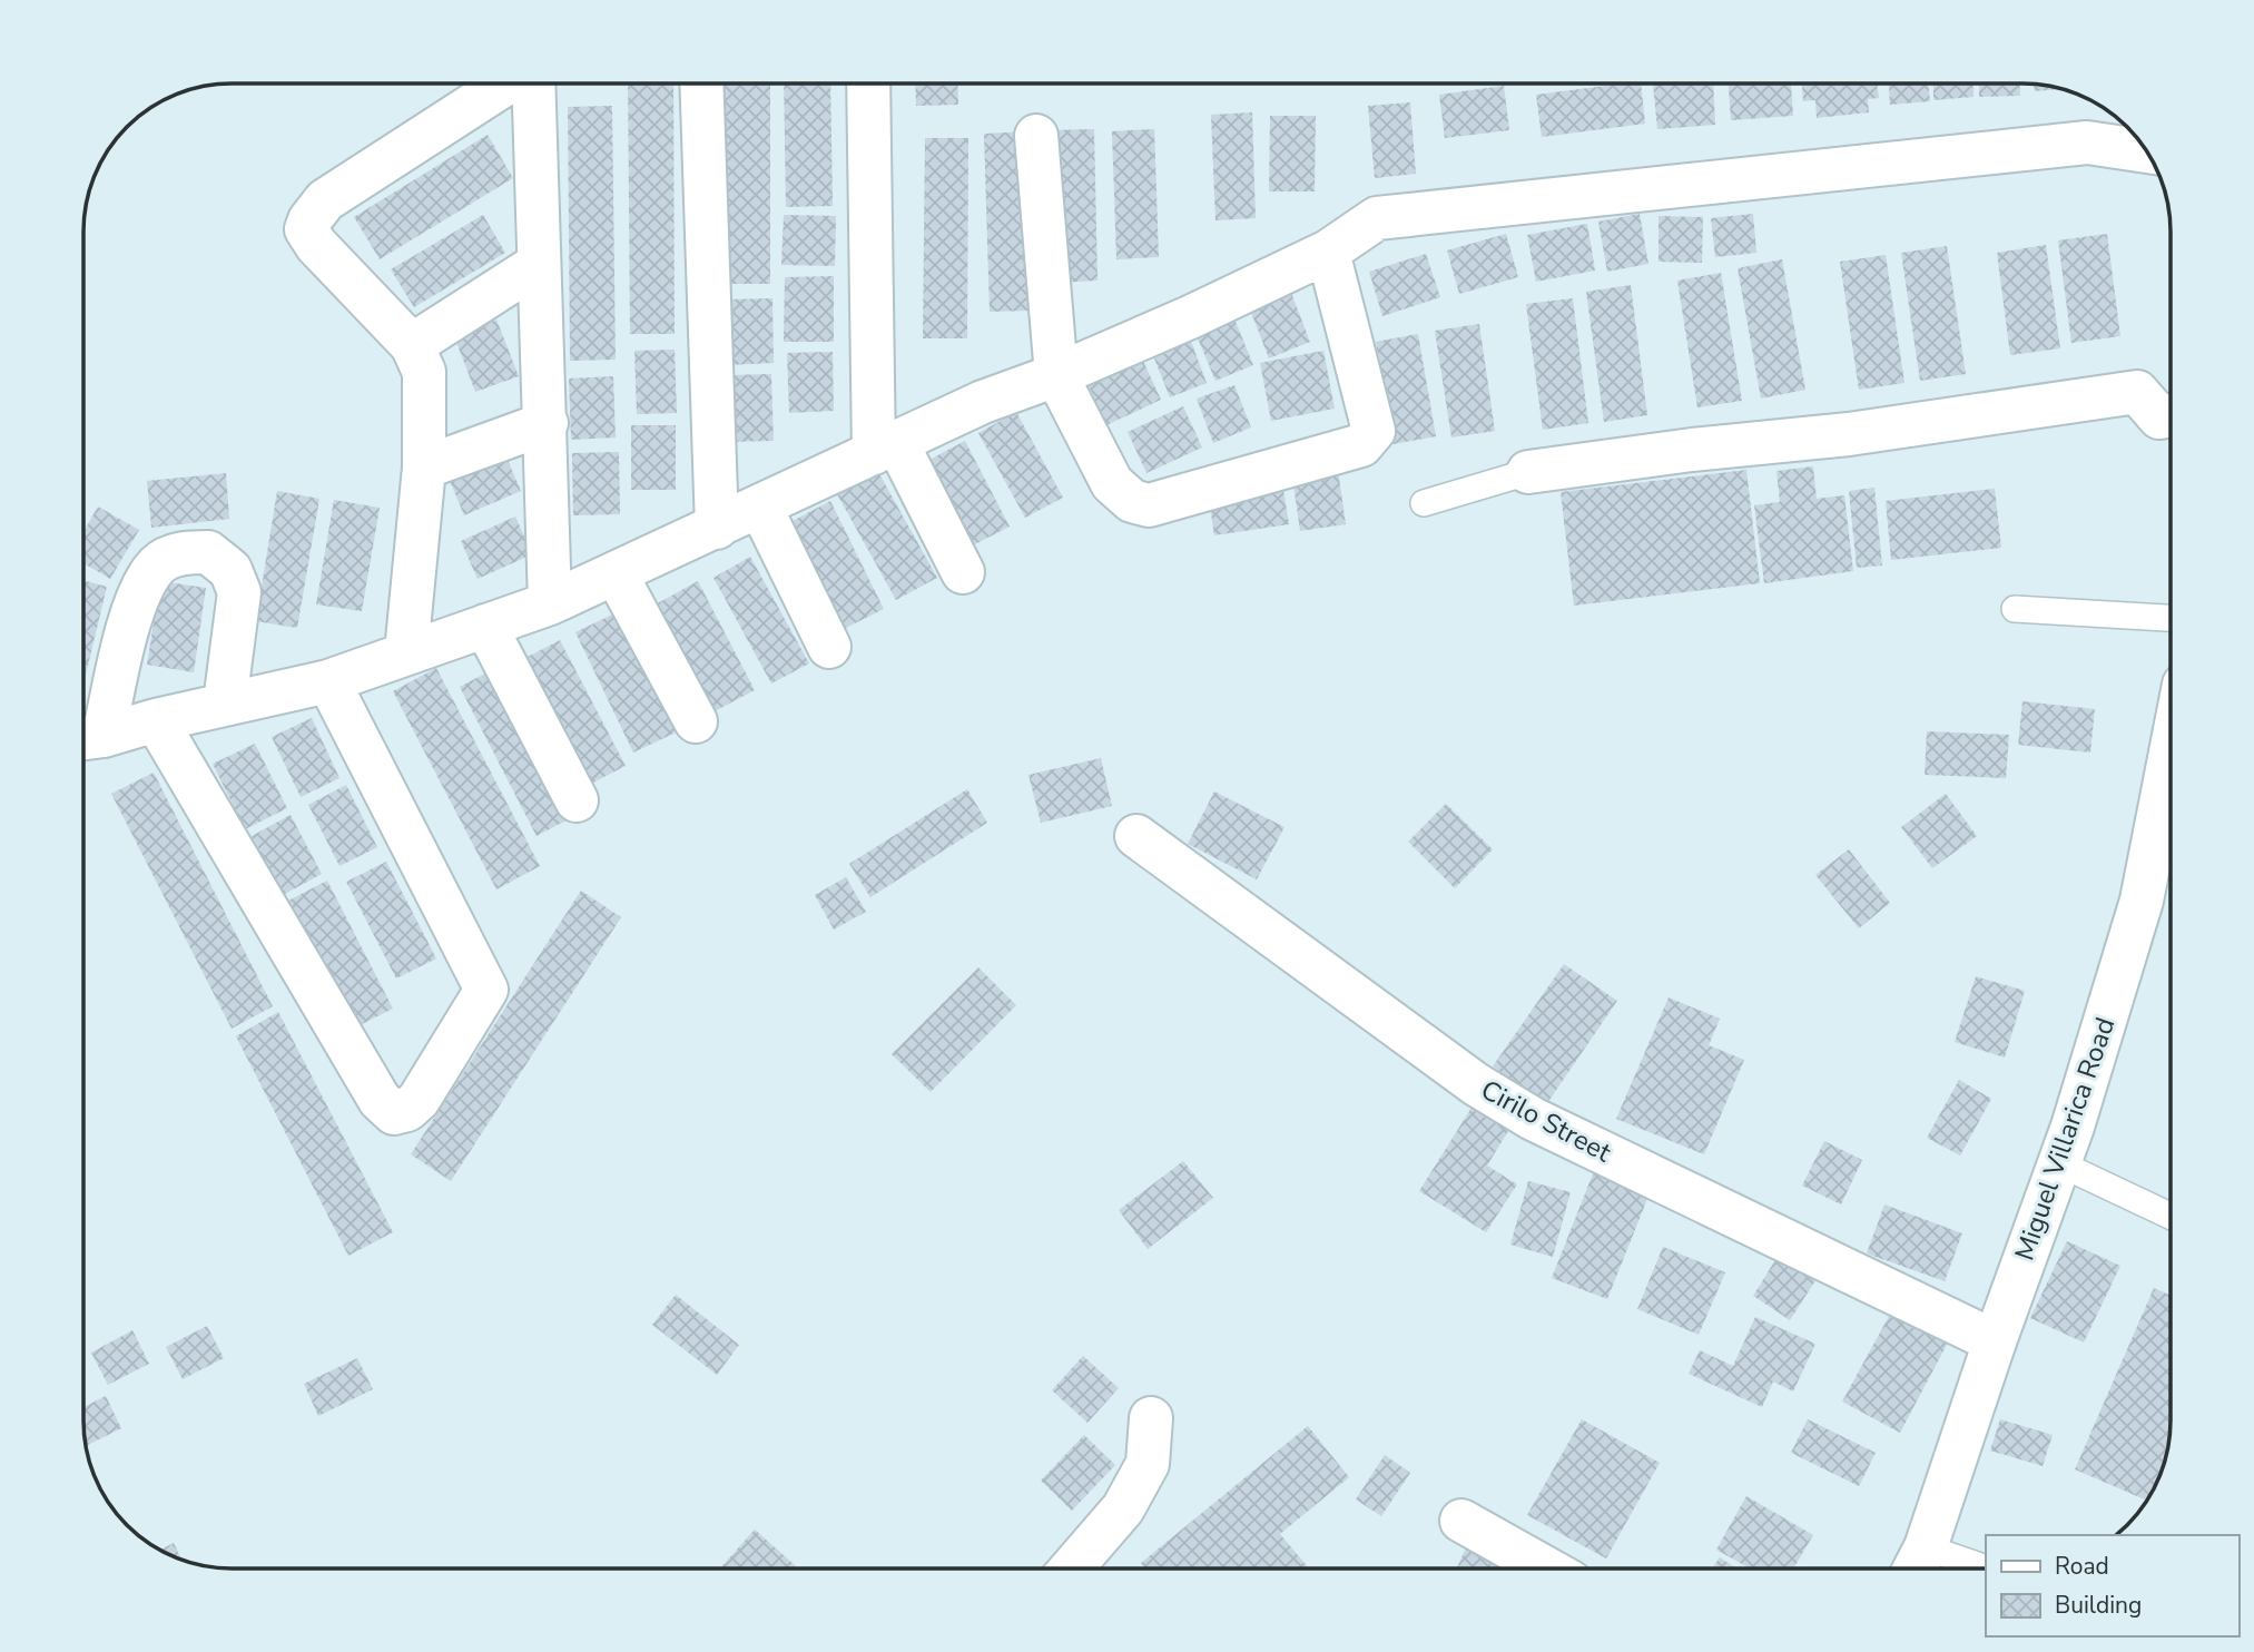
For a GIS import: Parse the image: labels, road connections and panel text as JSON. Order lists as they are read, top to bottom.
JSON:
{
  "streets": {
    "street": ["Cirilo Street", "Miguel Villarica Road"]
  },
  "crossings": [
    ["Cirilo Street", "Miguel Villarica Road"]
  ],
  "legend": ["Road", "Building"]
}
